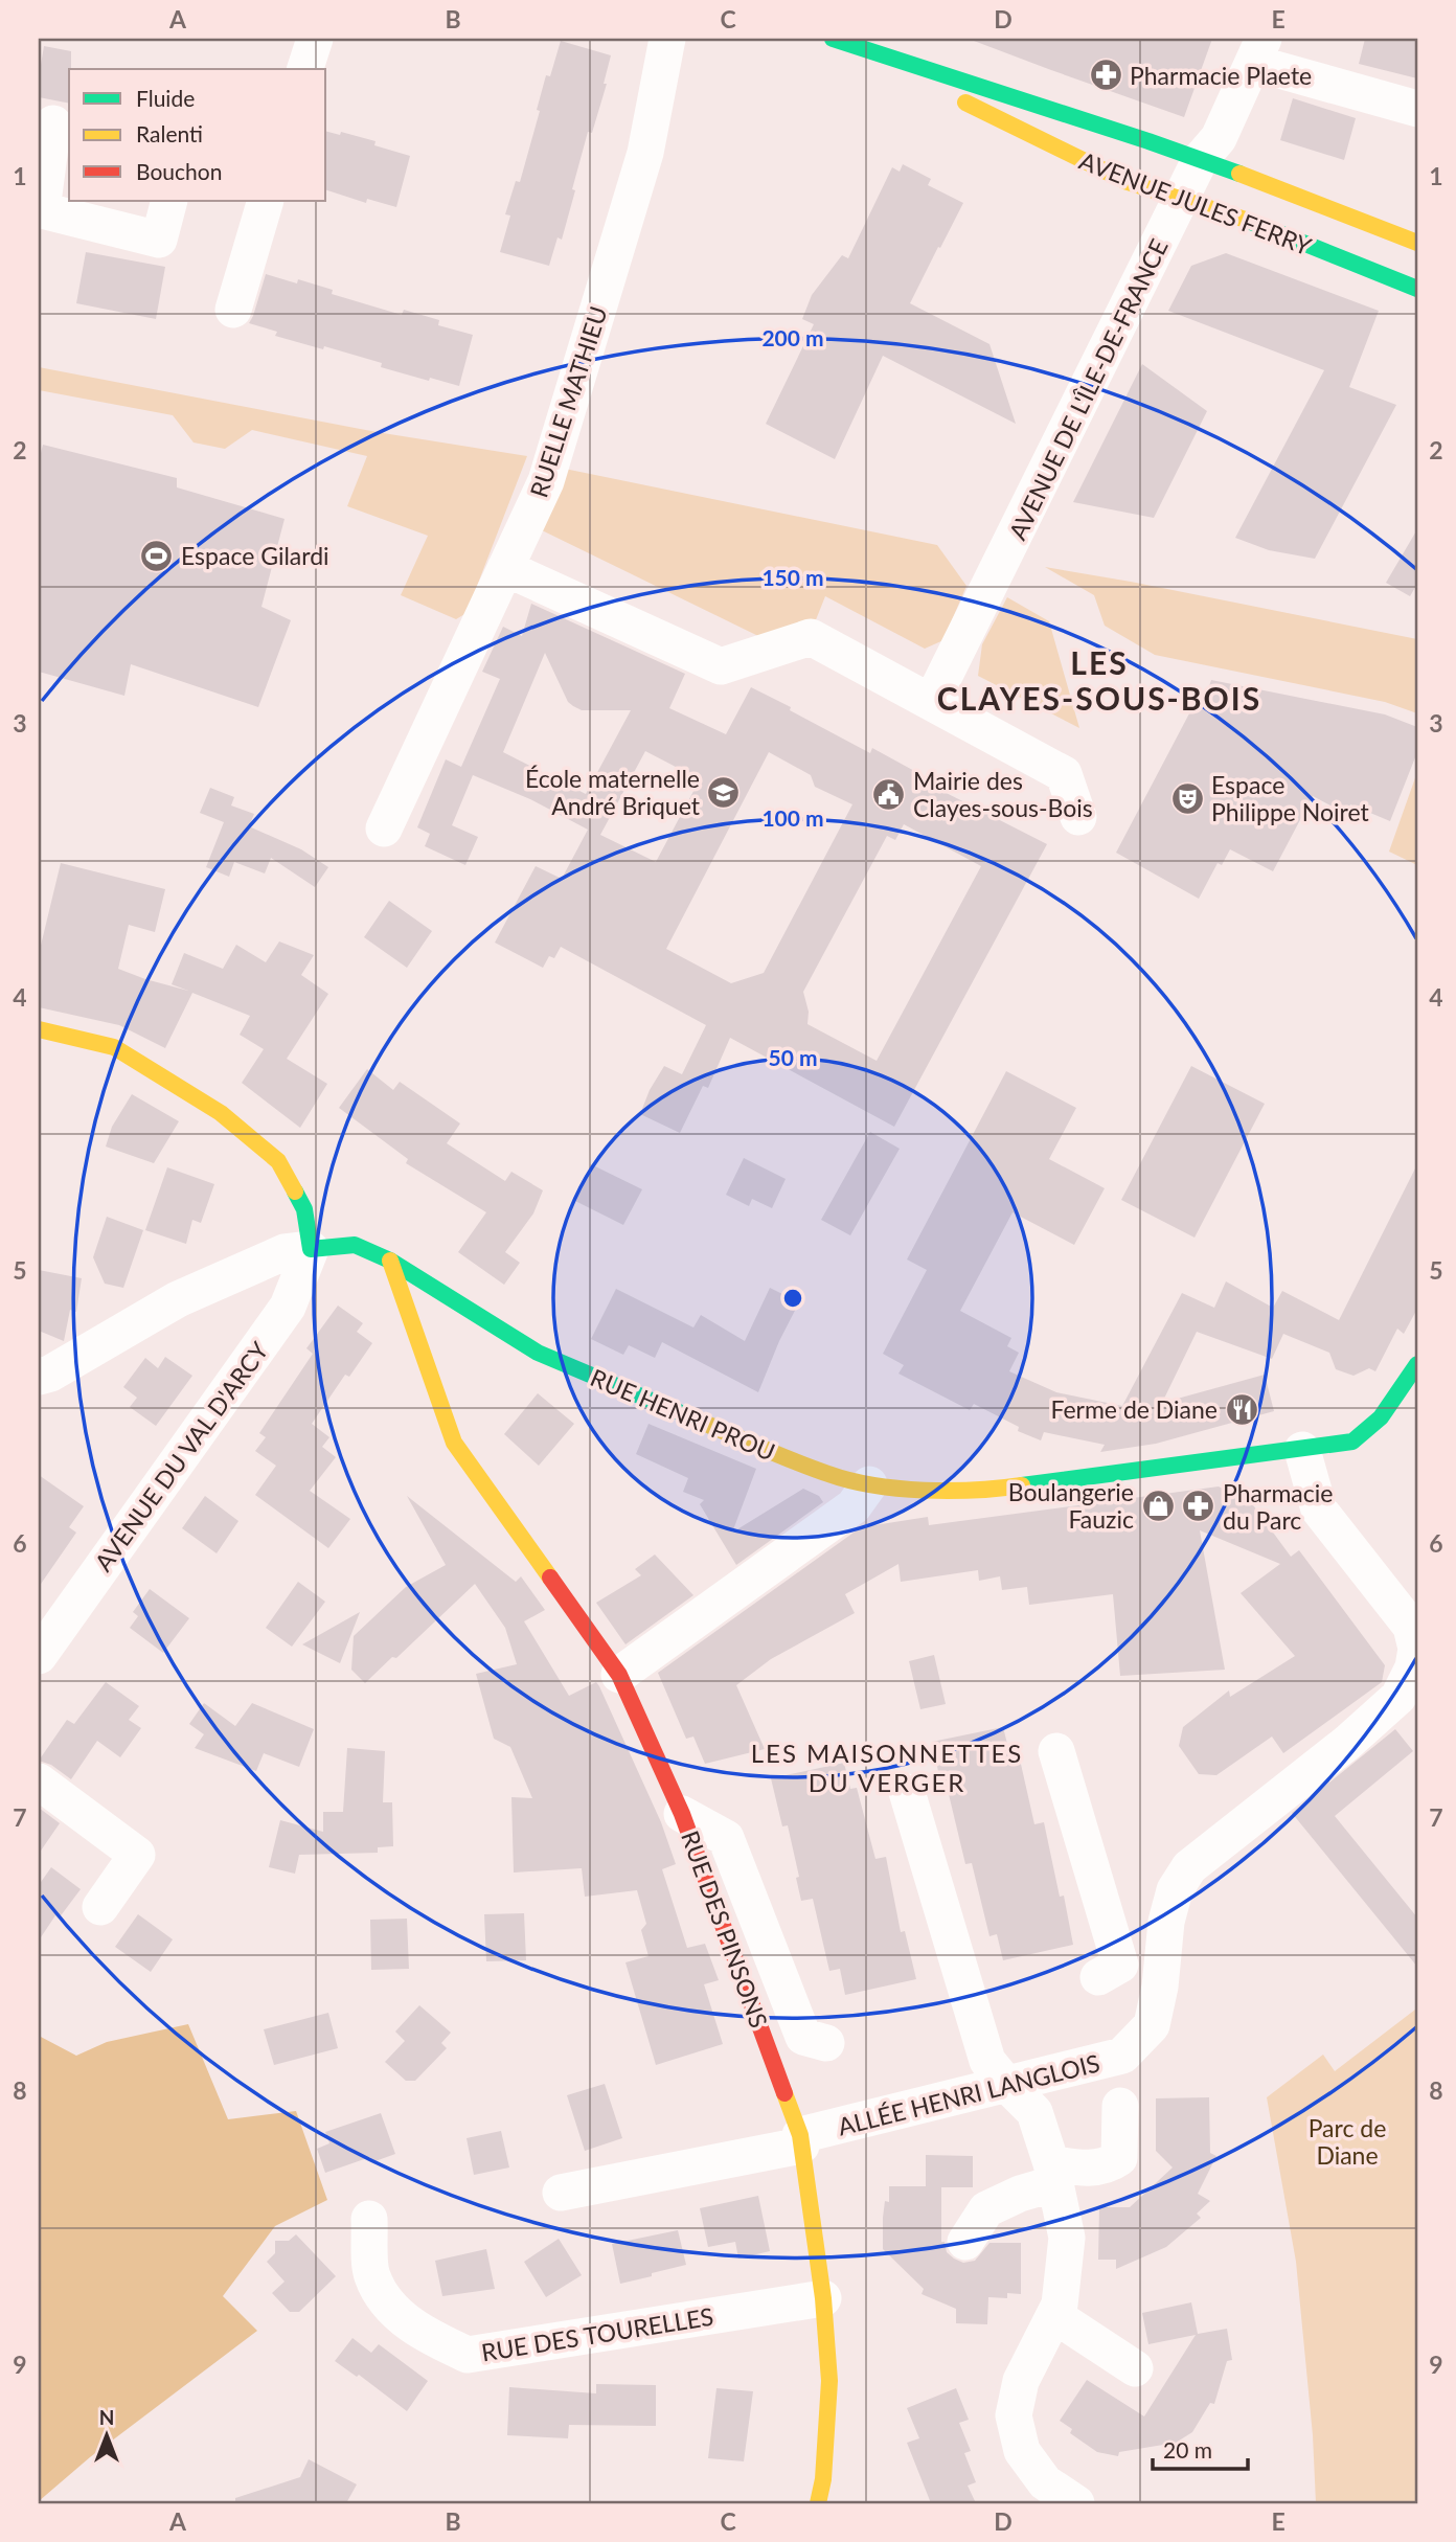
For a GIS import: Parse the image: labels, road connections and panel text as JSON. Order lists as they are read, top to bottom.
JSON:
{
  "streets": {
    "street": [
      "AVENUE JULES FERRY",
      "AVENUE DE L'ÎLE-DE-FRANCE",
      "RUELLE MATHIEU",
      "RUE HENRI PROU",
      "AVENUE DU VAL D'ARCY",
      "RUE DES PINSONS",
      "ALLÉE HENRI LANGLOIS",
      "RUE DES TOURELLES"
    ]
  },
  "crossings": [
    ["AVENUE JULES FERRY", "AVENUE DE L'ÎLE-DE-FRANCE"],
    ["RUE HENRI PROU", "AVENUE DU VAL D'ARCY"],
    ["RUE HENRI PROU", "RUE DES PINSONS"],
    ["RUE HENRI PROU", "ALLÉE HENRI LANGLOIS"],
    ["RUE DES PINSONS", "ALLÉE HENRI LANGLOIS"],
    ["RUE DES PINSONS", "RUE DES TOURELLES"]
  ],
  "districts": ["LES CLAYES-SOUS-BOIS", "LES MAISONNETTES DU VERGER"],
  "parks": ["Parc de Diane"],
  "places": {
    "pharmacy": ["Pharmacie Plaete", "Pharmacie du Parc"],
    "sports": ["Espace Gilardi"],
    "school or university": ["École maternelle André Briquet"],
    "public building": ["Mairie des Clayes-sous-Bois"],
    "theatre": ["Espace Philippe Noiret"],
    "restaurant": ["Ferme de Diane"],
    "shop": ["Boulangerie Fauzic"]
  },
  "legend": ["Fluide", "Ralenti", "Bouchon"],
  "scale_bar": "20 m",
  "north": "top",
  "grid": {
    "columns": [
      "A",
      "B",
      "C",
      "D",
      "E"
    ],
    "rows": [
      "1",
      "2",
      "3",
      "4",
      "5",
      "6",
      "7",
      "8",
      "9"
    ]
  },
  "rings": [
    "200 m",
    "150 m",
    "100 m",
    "50 m"
  ]
}
